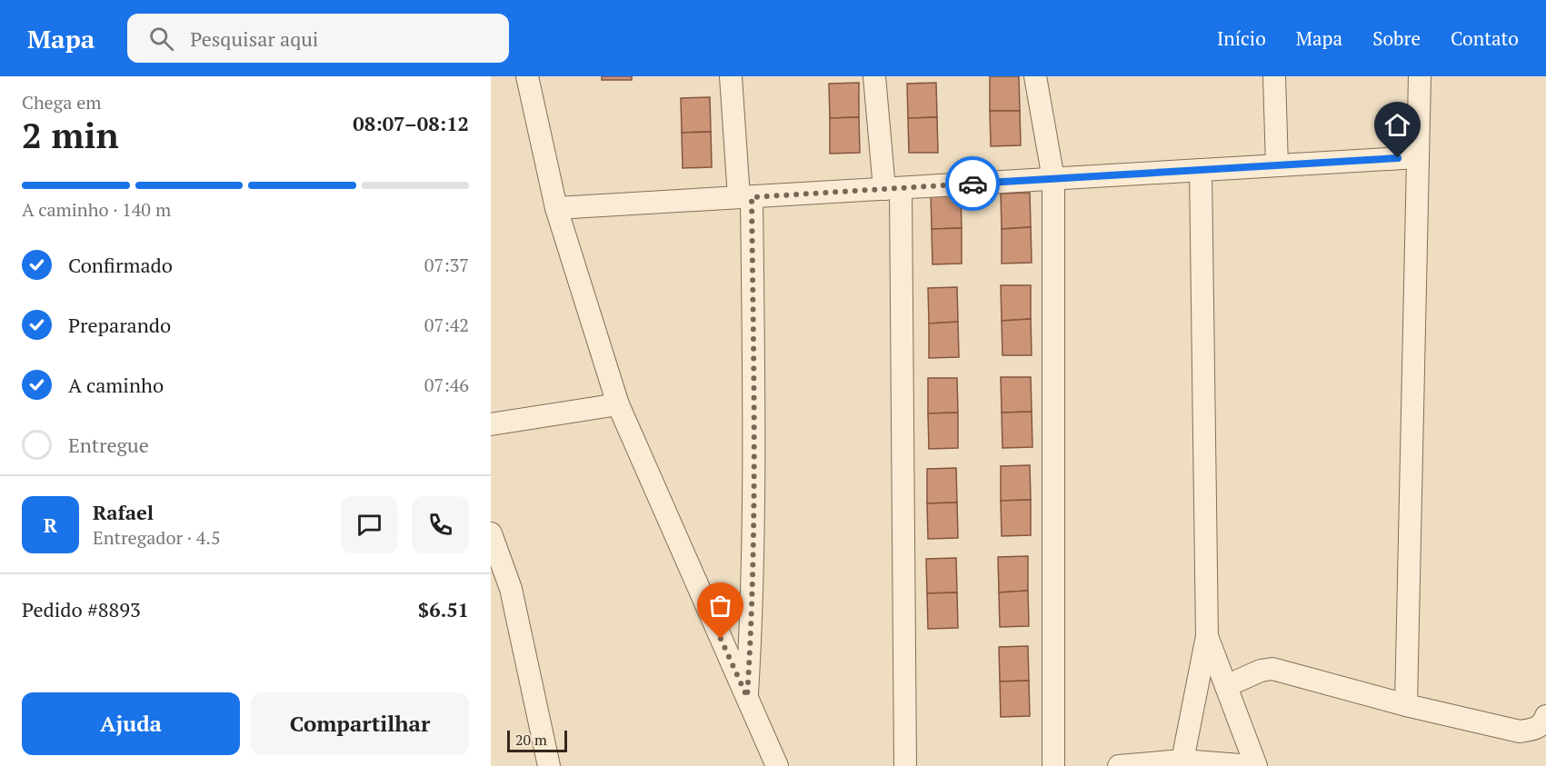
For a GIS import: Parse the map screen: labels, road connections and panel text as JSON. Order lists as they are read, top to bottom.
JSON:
{
  "scale_bar": "20 m",
  "page": {
    "header": "Mapa",
    "search": "Pesquisar aqui",
    "nav": [
      "Início",
      "Mapa",
      "Sobre",
      "Contato"
    ],
    "heading": ["2 min", "Chega em", "08:07–08:12"],
    "panel": [
      "Rafael",
      "Entregador · 4.5",
      "Pedido #8893",
      "$6.51"
    ],
    "bar": "A caminho · 140 m",
    "list": [
      ["Confirmado", "07:37"],
      ["Preparando", "07:42"],
      ["A caminho", "07:46"],
      "Entregue"
    ],
    "round": "R",
    "buttons": ["Ajuda", "Compartilhar"],
    "scale": "20 m"
  }
}
